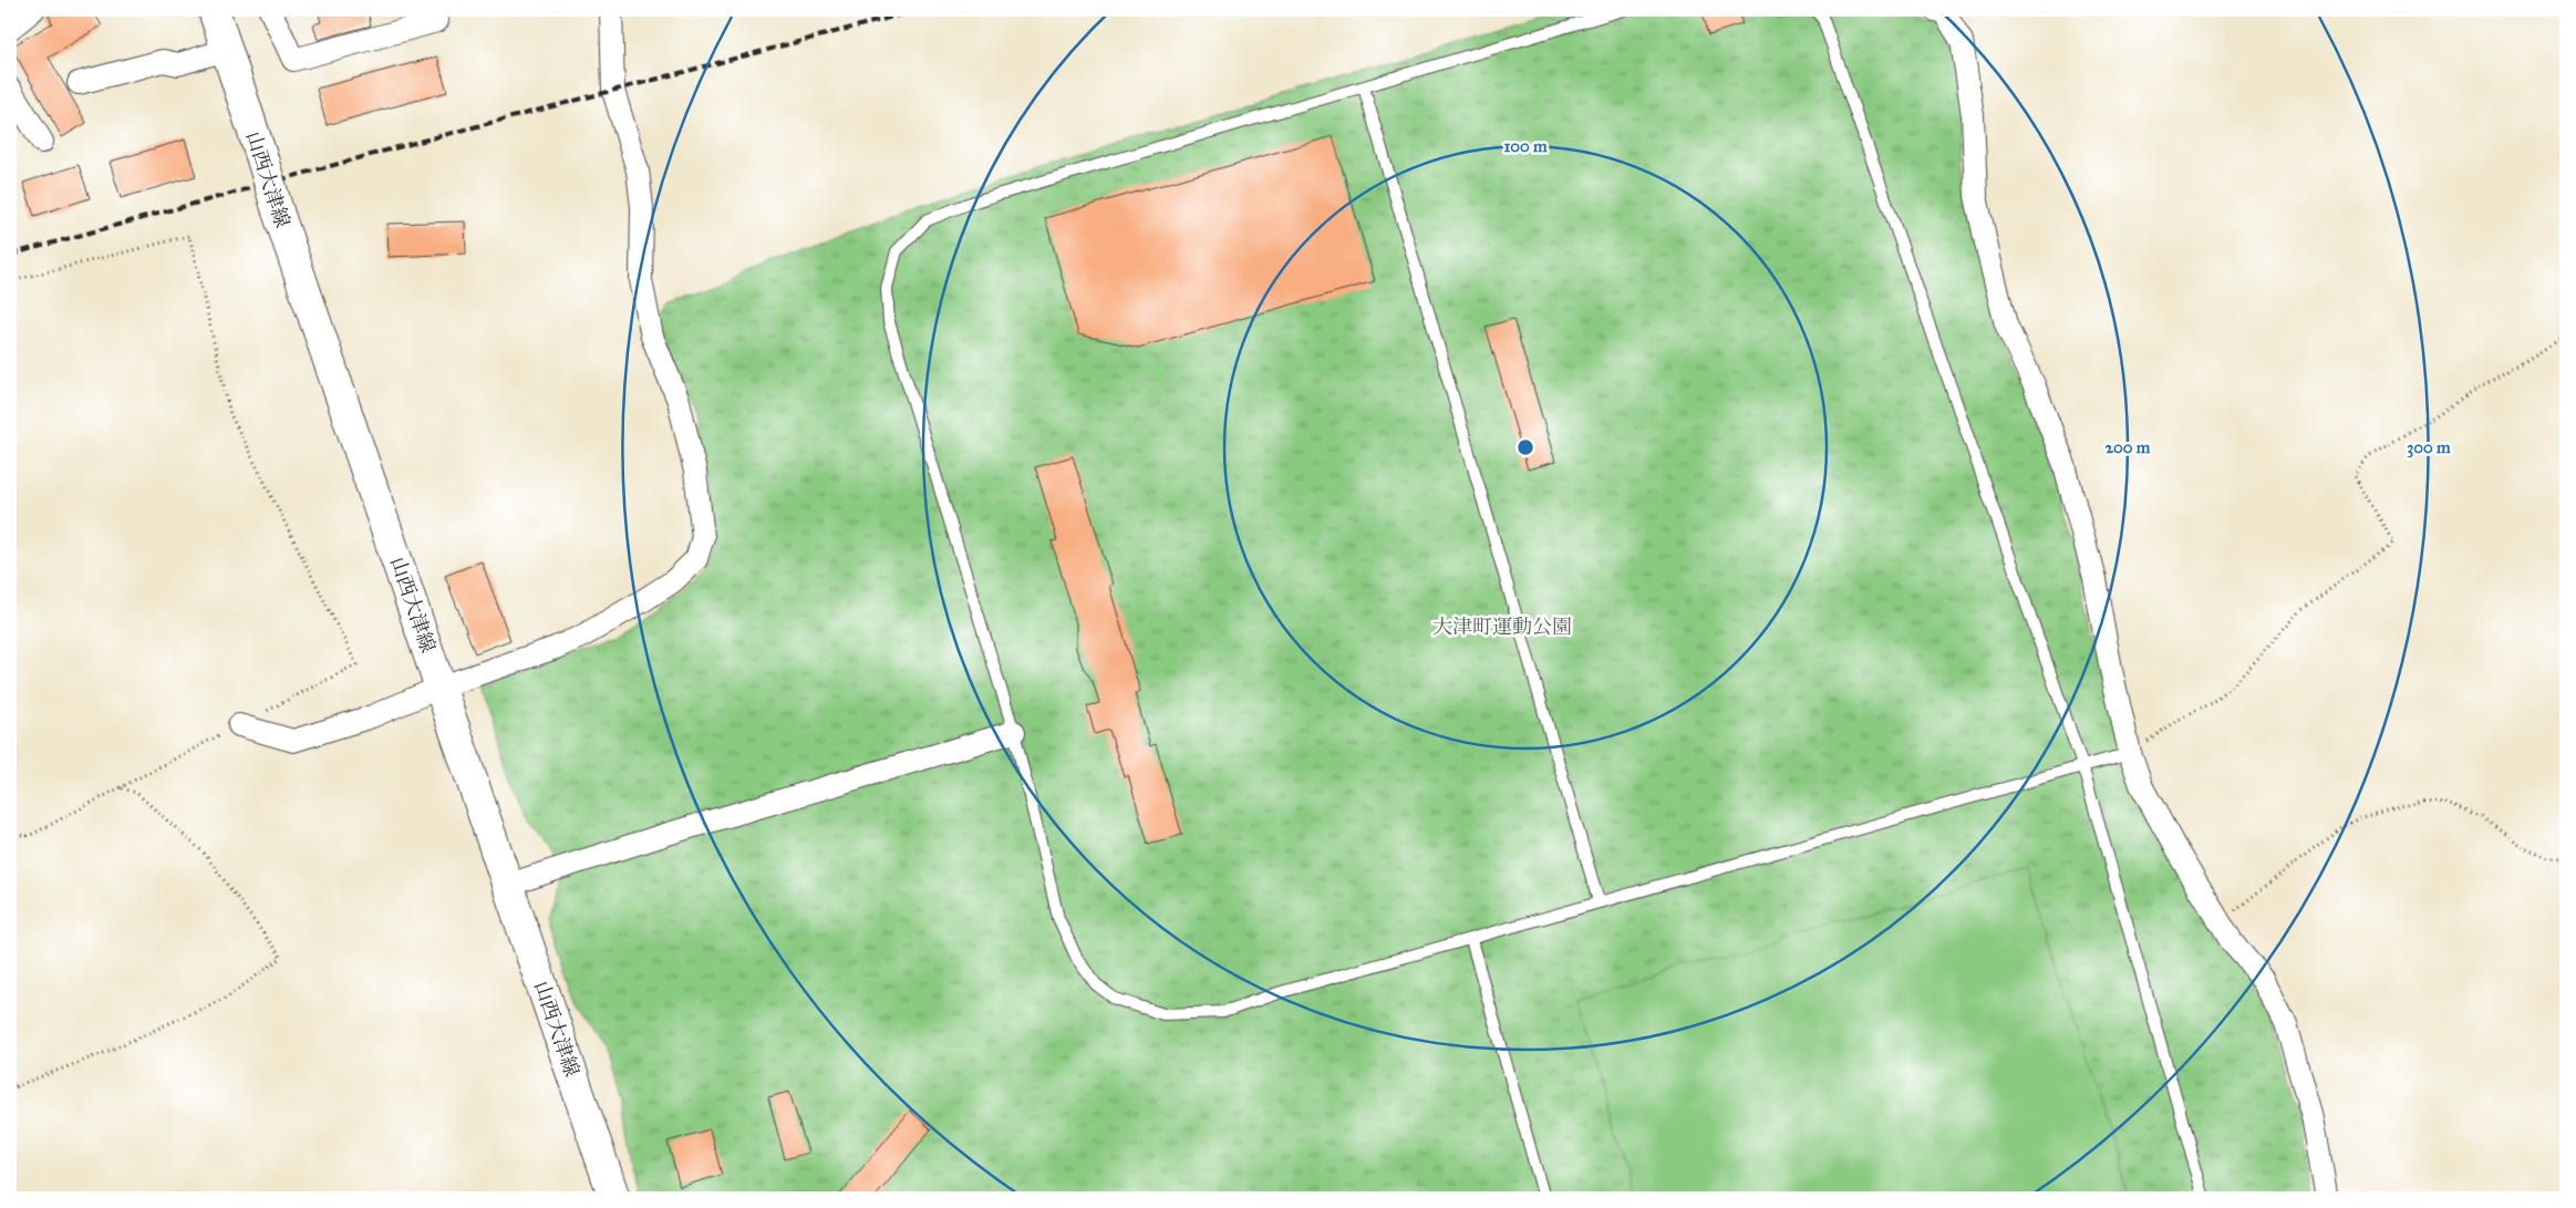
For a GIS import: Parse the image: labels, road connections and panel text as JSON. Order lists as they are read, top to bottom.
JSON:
{
  "streets": {
    "main road": ["山西大津線"]
  },
  "parks": ["大津町運動公園"],
  "rings": ["100 m", "200 m", "300 m"]
}
